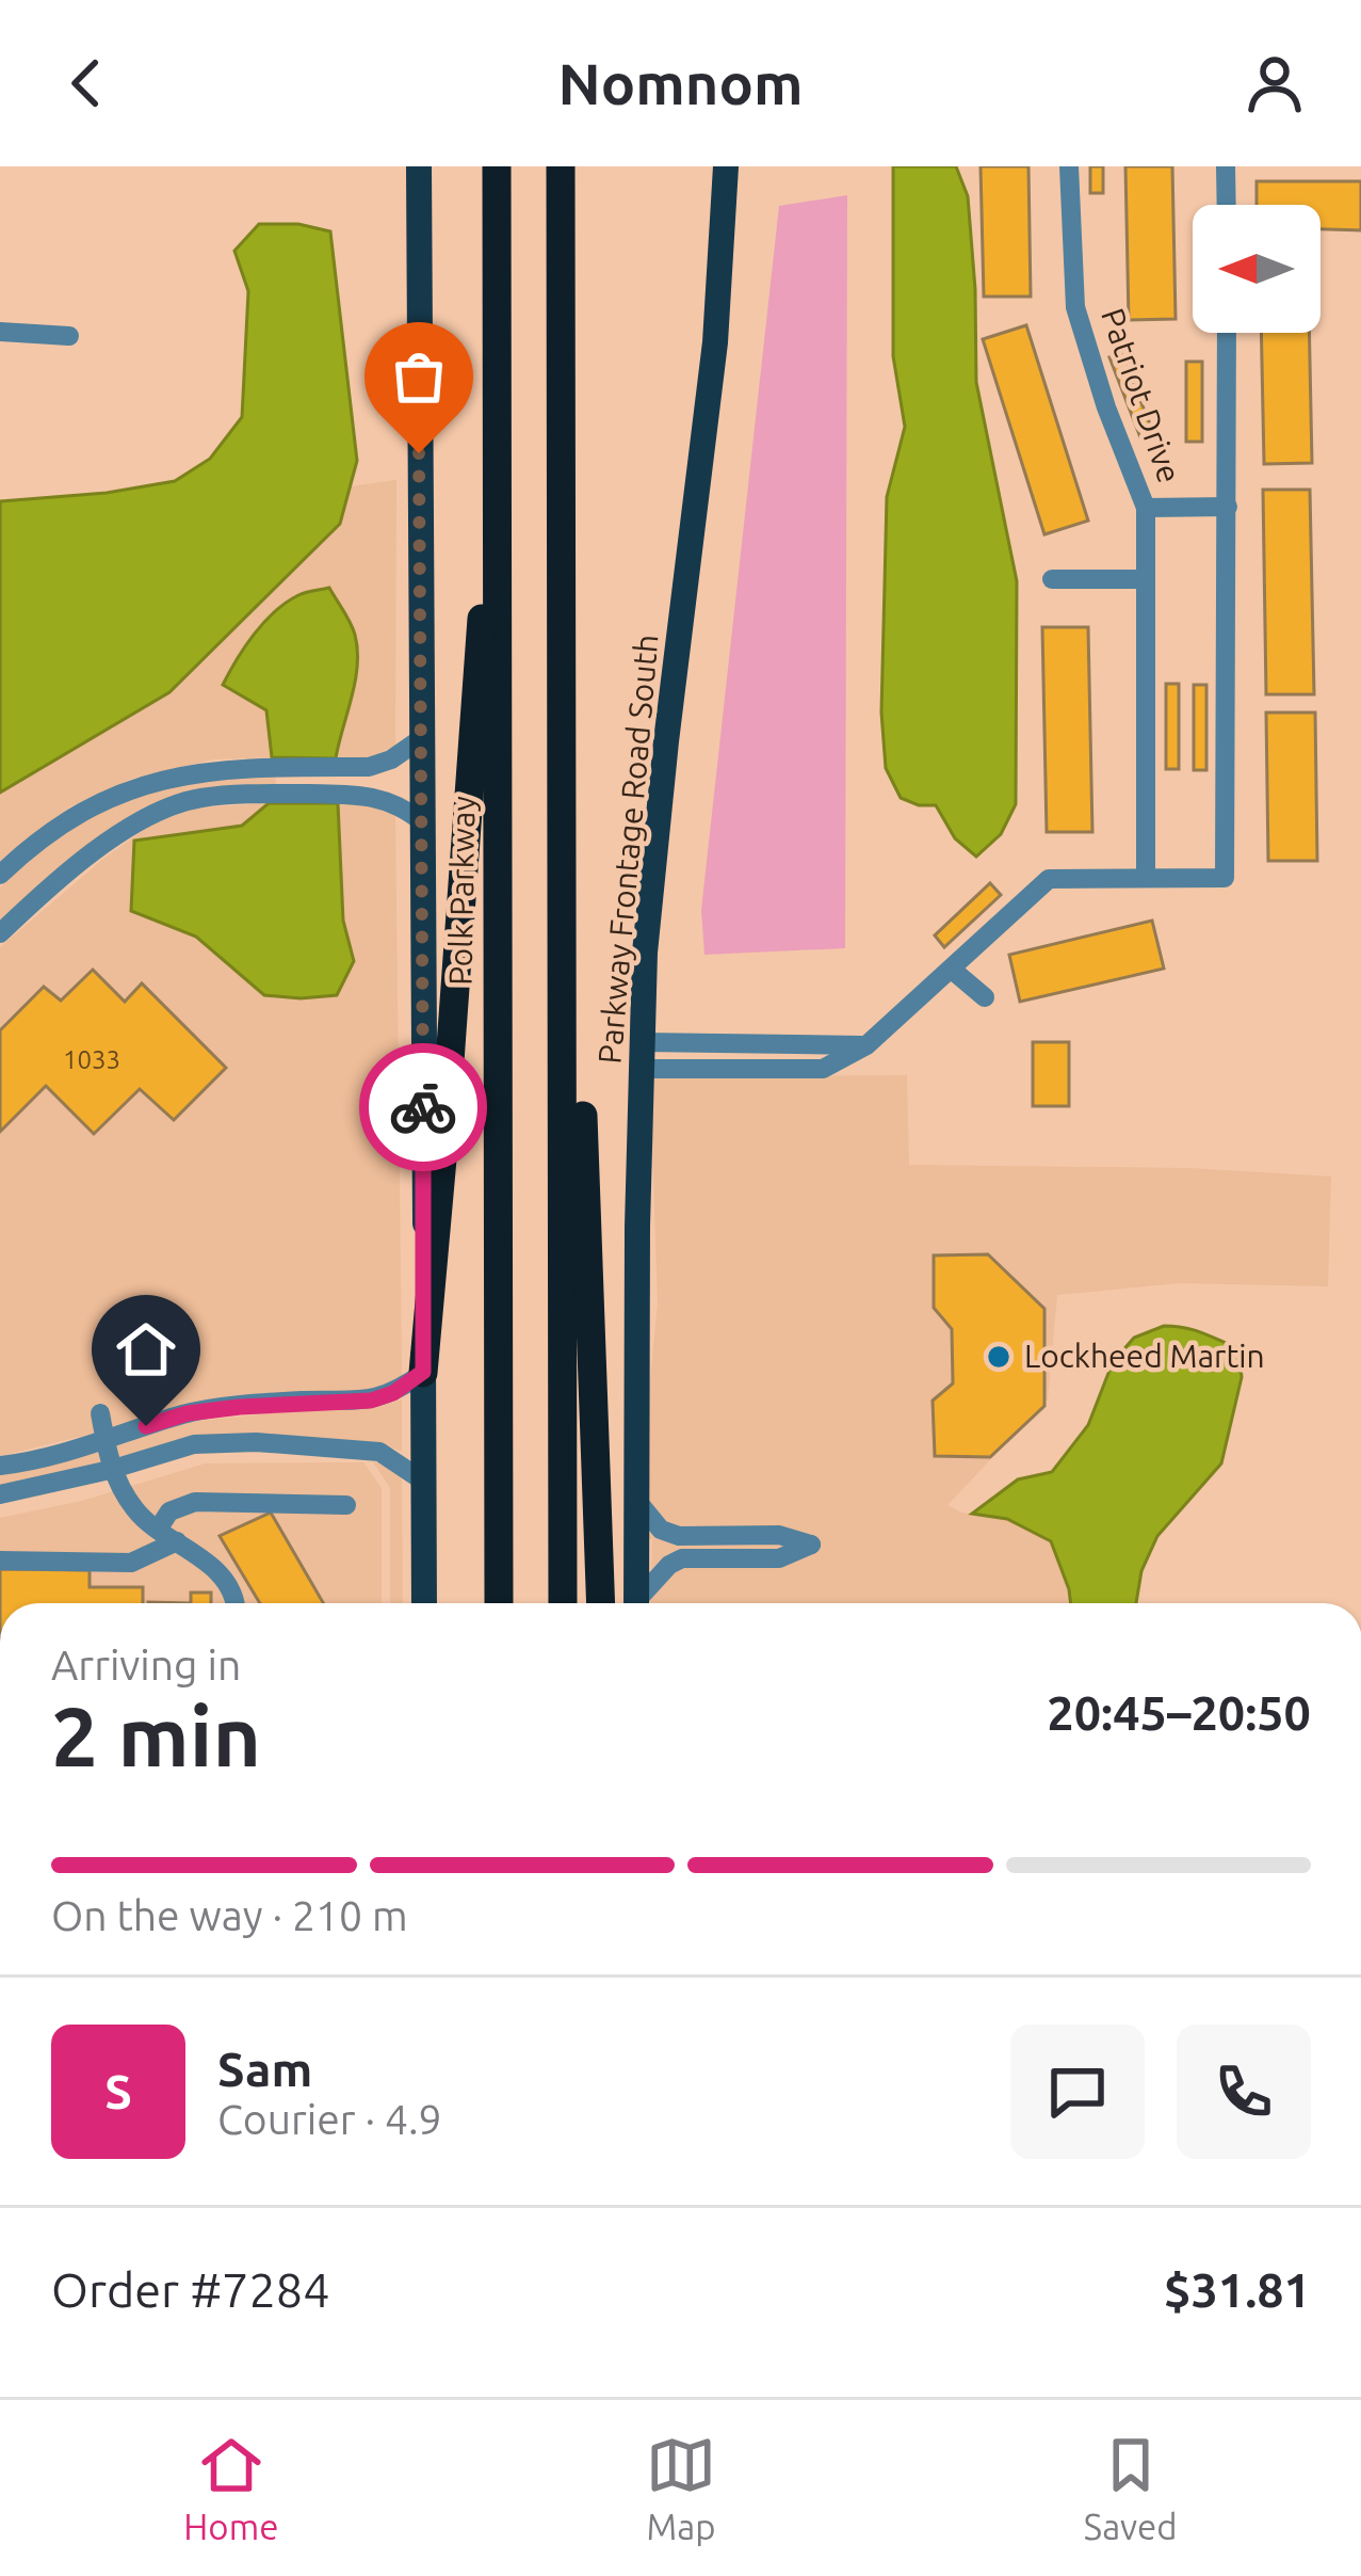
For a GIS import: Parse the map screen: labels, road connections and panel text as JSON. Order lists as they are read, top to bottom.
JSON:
{
  "streets": {
    "highway": ["Polk Parkway"],
    "main road": ["Parkway Frontage Road South"],
    "street": ["Patriot Drive"]
  },
  "crossings": [
    ["Patriot Drive", "Parkway Frontage Road South"]
  ],
  "places": ["Lockheed Martin"],
  "house_numbers": ["1033"],
  "north": "left",
  "page": {
    "header": "Nomnom",
    "heading": ["2 min", "Arriving in", "20:45–20:50"],
    "panel": [
      "Sam",
      "Courier · 4.9",
      "Order #7284",
      "$31.81"
    ],
    "bar": "On the way · 210 m",
    "round": "S",
    "tabs": ["Home", "Map", "Saved"]
  }
}
